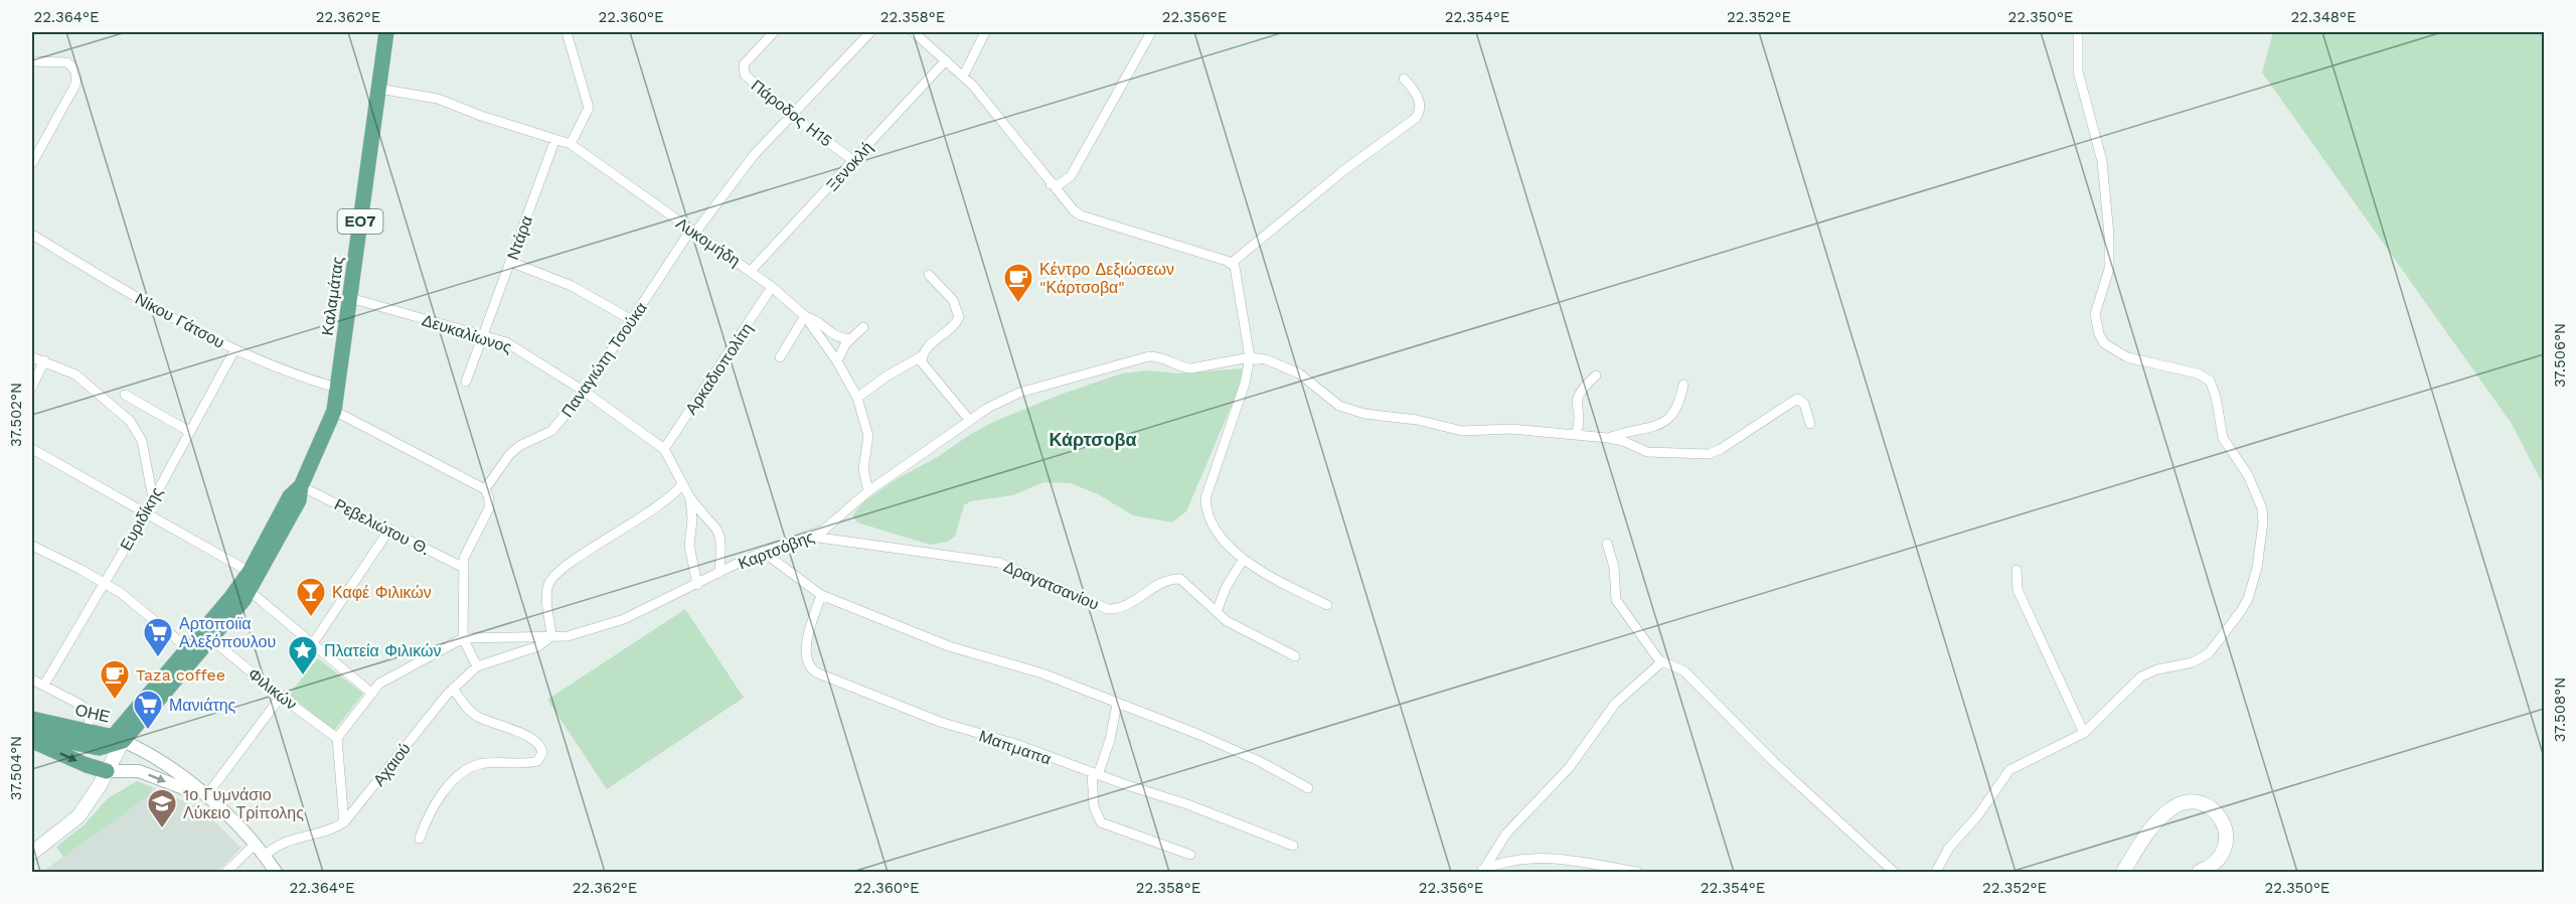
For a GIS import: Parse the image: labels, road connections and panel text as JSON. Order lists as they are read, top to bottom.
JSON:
{
  "streets": {
    "main road": ["ΕΟ7", "Καλαμάτας", "ΟΗΕ"],
    "street": [
      "Πάροδος Η15",
      "Ξενοκλή",
      "Ντάρα",
      "Λυκομήδη",
      "Νίκου Γάτσου",
      "Δευκαλίωνος",
      "Παναγιώτη Τσούκα",
      "Αρκαδιοπολίτη",
      "Ευριδίκης",
      "Ρεβελιώτου Θ.",
      "Καρτσόβης",
      "Δραγατσανίου",
      "Φιλικών",
      "Μαπμαπα",
      "Αχαιού"
    ]
  },
  "crossings": [
    ["Πάροδος Η15", "Ξενοκλή"],
    ["Πάροδος Η15", "Παναγιώτη Τσούκα"],
    ["Ξενοκλή", "Λυκομήδη"],
    ["Ντάρα", "Λυκομήδη"],
    ["Ντάρα", "Δευκαλίωνος"],
    ["Λυκομήδη", "Καλαμάτας"],
    ["Λυκομήδη", "Παναγιώτη Τσούκα"],
    ["Λυκομήδη", "Αρκαδιοπολίτη"],
    ["Καλαμάτας", "Νίκου Γάτσου"],
    ["Καλαμάτας", "Δευκαλίωνος"],
    ["Καλαμάτας", "Ρεβελιώτου Θ."],
    ["Καλαμάτας", "Φιλικών"],
    ["Καλαμάτας", "ΟΗΕ"],
    ["Νίκου Γάτσου", "Ευριδίκης"],
    ["Δευκαλίωνος", "Παναγιώτη Τσούκα"],
    ["Δευκαλίωνος", "Αρκαδιοπολίτη"],
    ["Καρτσόβης", "Δραγατσανίου"],
    ["Καρτσόβης", "Φιλικών"]
  ],
  "districts": ["Κάρτσοβα"],
  "places": {
    "cafe": ["Κέντρο Δεξιώσεων \"Κάρτσοβα\"", "Taza coffee"],
    "bar": ["Καφέ Φιλικών"],
    "supermarket": ["Αρτοποιϊα Αλεξόπουλου", "Μανιάτης"],
    "place": ["Πλατεία Φιλικών"],
    "school or university": ["1ο Γυμνάσιο Λύκειο Τρίπολης"]
  },
  "coordinates": [
    "22.364°E",
    "22.362°E",
    "22.360°E",
    "22.358°E",
    "22.356°E",
    "22.354°E",
    "22.352°E",
    "22.350°E",
    "22.348°E",
    "37.506°N",
    "37.502°N",
    "37.508°N",
    "37.504°N"
  ]
}
